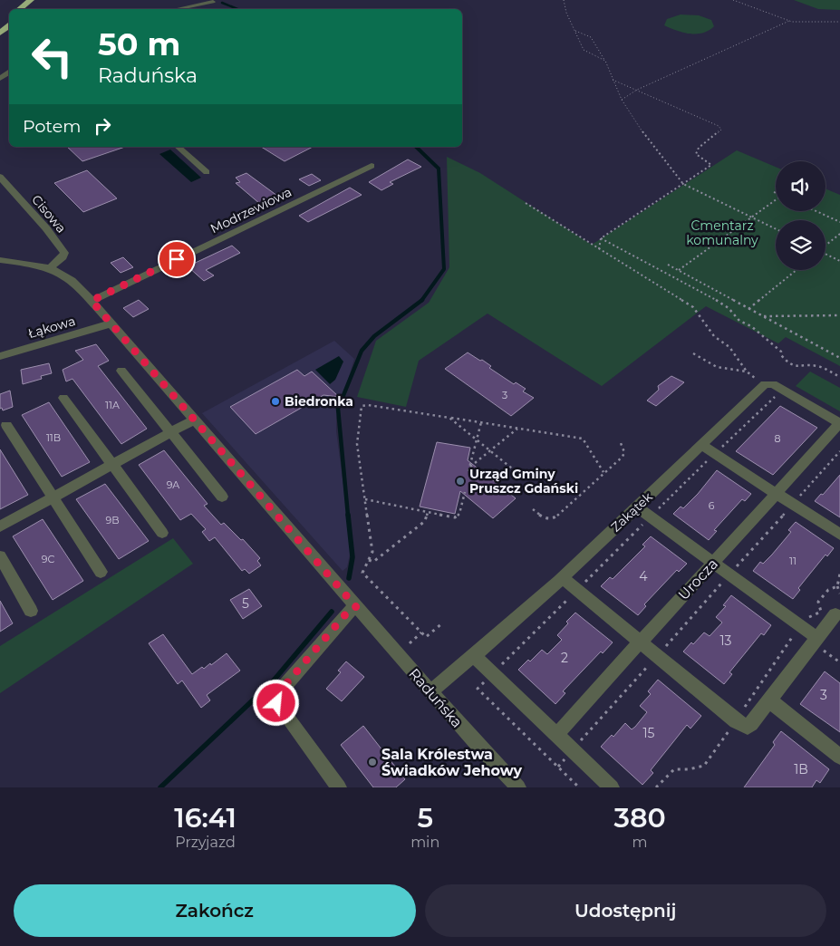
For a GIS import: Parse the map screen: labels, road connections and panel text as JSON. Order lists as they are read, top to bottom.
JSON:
{
  "streets": {
    "street": [
      "Modrzewiowa",
      "Cisowa",
      "Łąkowa",
      "Zakątek",
      "Urocza",
      "Raduńska"
    ]
  },
  "crossings": [
    ["Modrzewiowa", "Raduńska"],
    ["Cisowa", "Raduńska"],
    ["Łąkowa", "Raduńska"],
    ["Zakątek", "Raduńska"]
  ],
  "parks": ["Cmentarz komunalny"],
  "places": ["Biedronka", "Urząd Gminy Pruszcz Gdański", "Sala Królestwa Świadków Jehowy"],
  "house_numbers": [
    "3",
    "11A",
    "11B",
    "8",
    "9A",
    "6",
    "9B",
    "9C",
    "11",
    "4",
    "5",
    "13",
    "2",
    "3",
    "15",
    "1B"
  ],
  "page": {
    "turn": ["50 m", "Raduńska"],
    "then": "Potem",
    "eta": [
      "16:41",
      "Przyjazd",
      "5",
      "min",
      "380",
      "m"
    ],
    "buttons": ["Zakończ", "Udostępnij"]
  }
}
